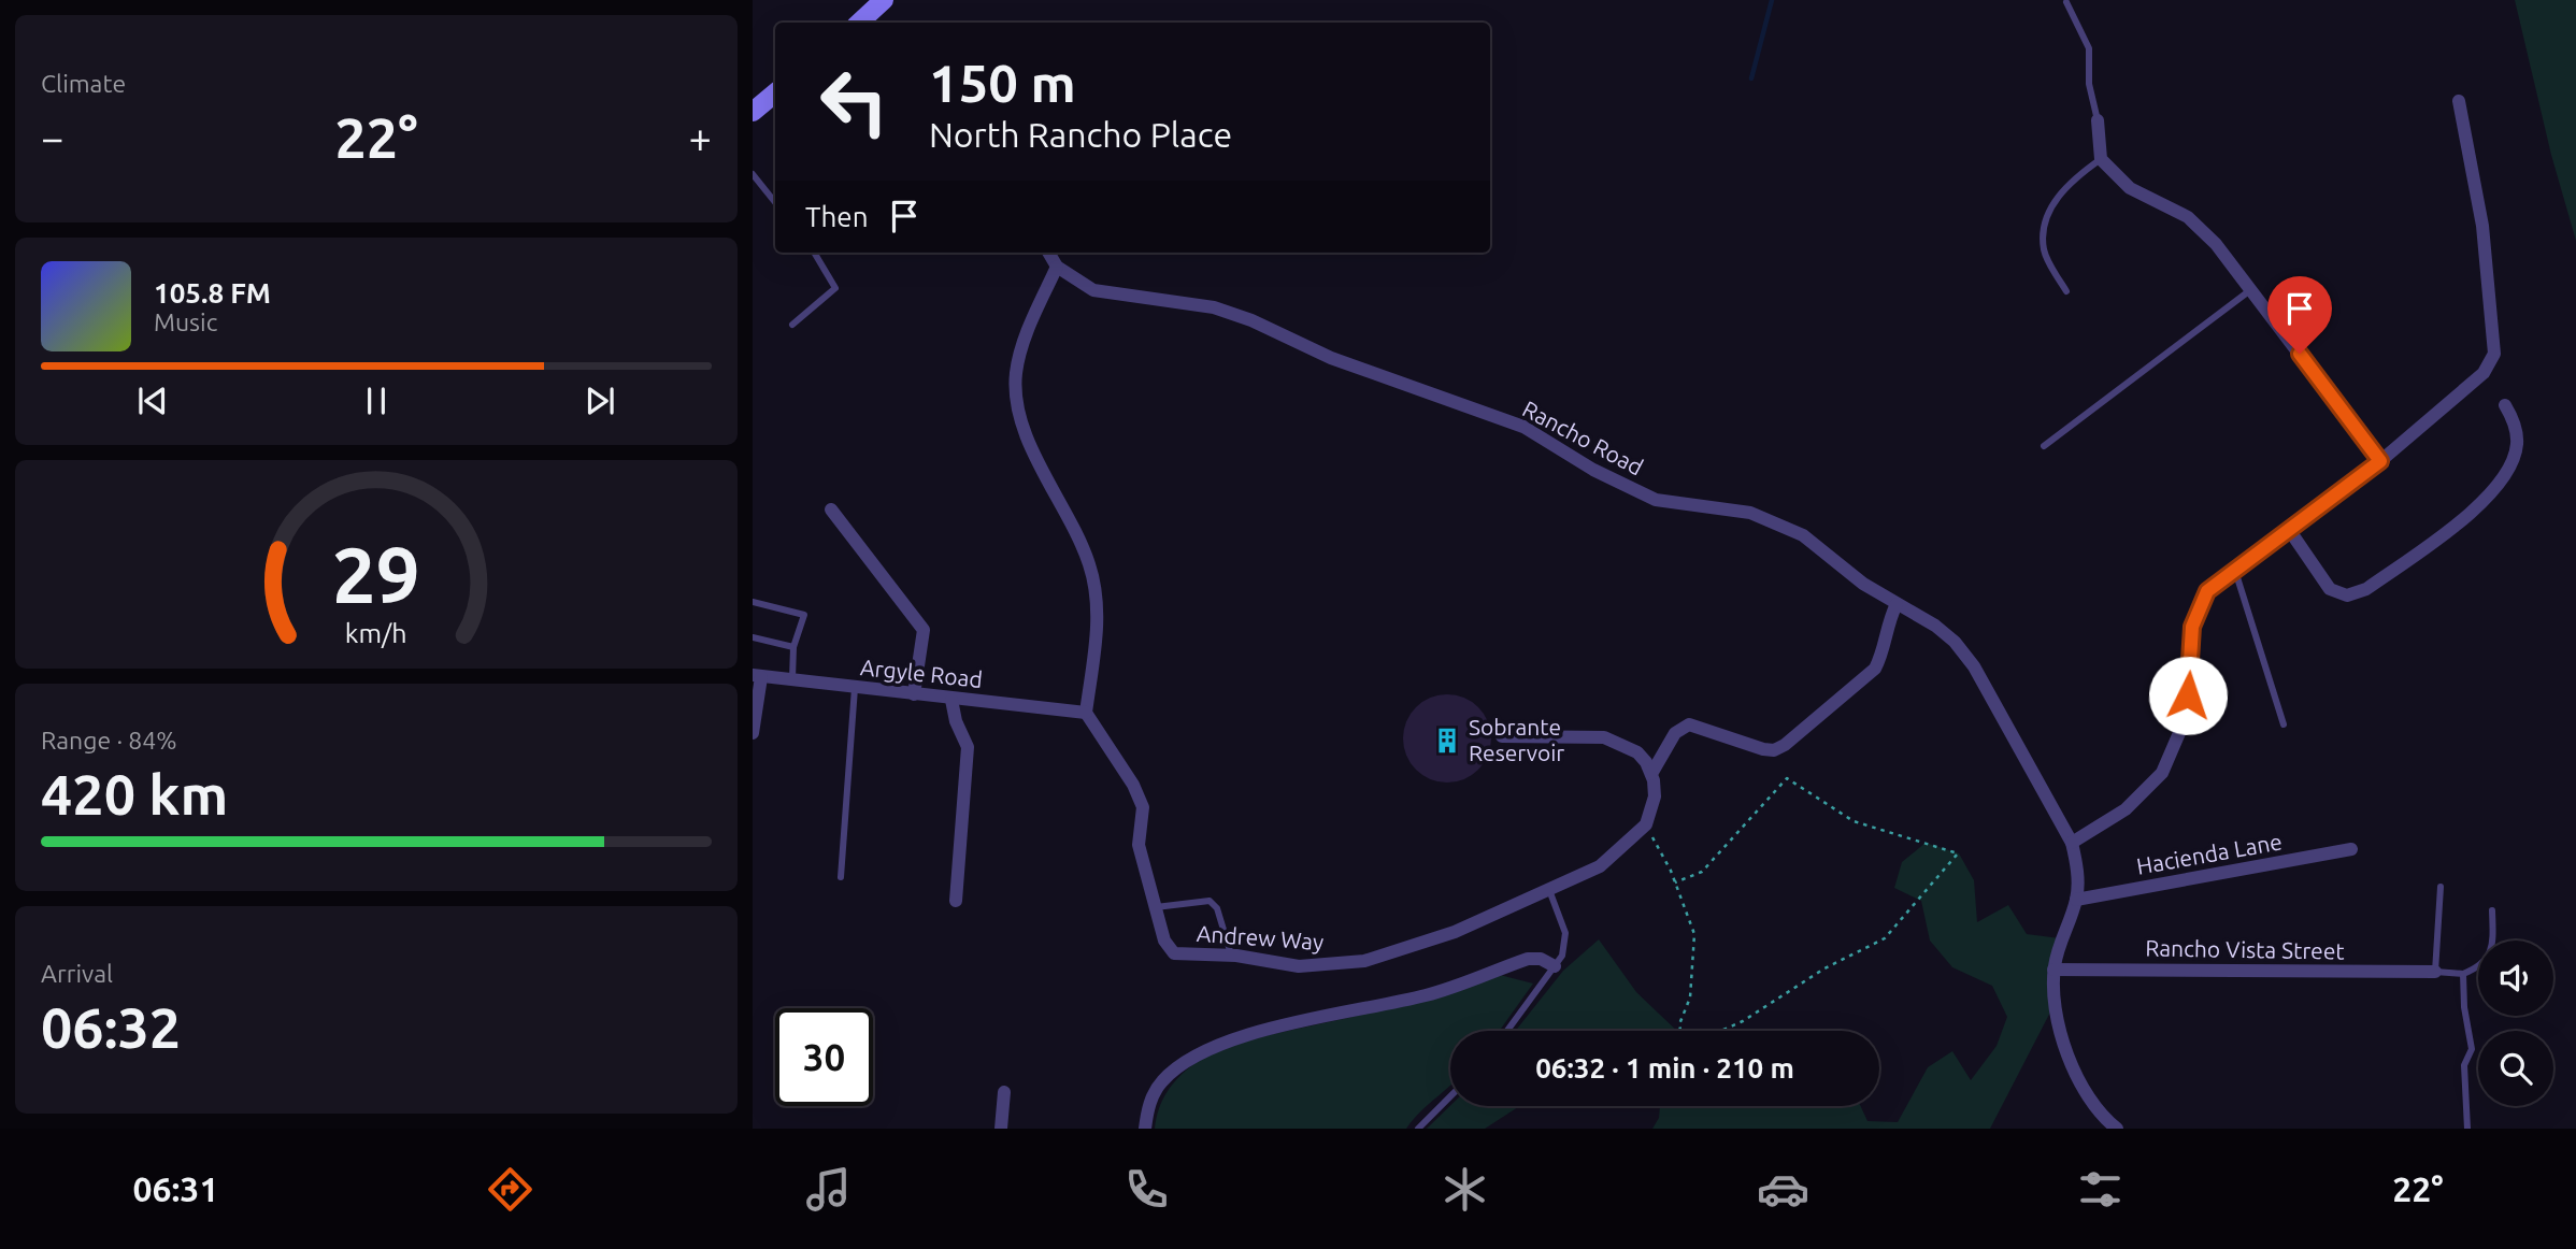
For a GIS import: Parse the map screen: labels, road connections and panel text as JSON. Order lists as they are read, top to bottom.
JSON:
{
  "streets": {
    "street": [
      "Rancho Road",
      "Argyle Road",
      "Hacienda Lane",
      "Andrew Way",
      "Rancho Vista Street"
    ]
  },
  "crossings": [
    ["Argyle Road", "Andrew Way"]
  ],
  "places": {
    "building": ["Sobrante Reservoir"]
  },
  "page": {
    "tile": [
      "Climate",
      ["Range · 84%", "420 km"],
      ["Arrival", "06:32"]
    ],
    "turn": ["150 m", "North Rancho Place"],
    "heat": ["−", "22°", "+"],
    "then": "Then",
    "song": ["105.8 FM", "Music"],
    "limit": "30",
    "trip": "06:32 · 1 min · 210 m",
    "tabs": ["06:31", "22°"],
    "gauge": ["29", "km/h"]
  }
}
